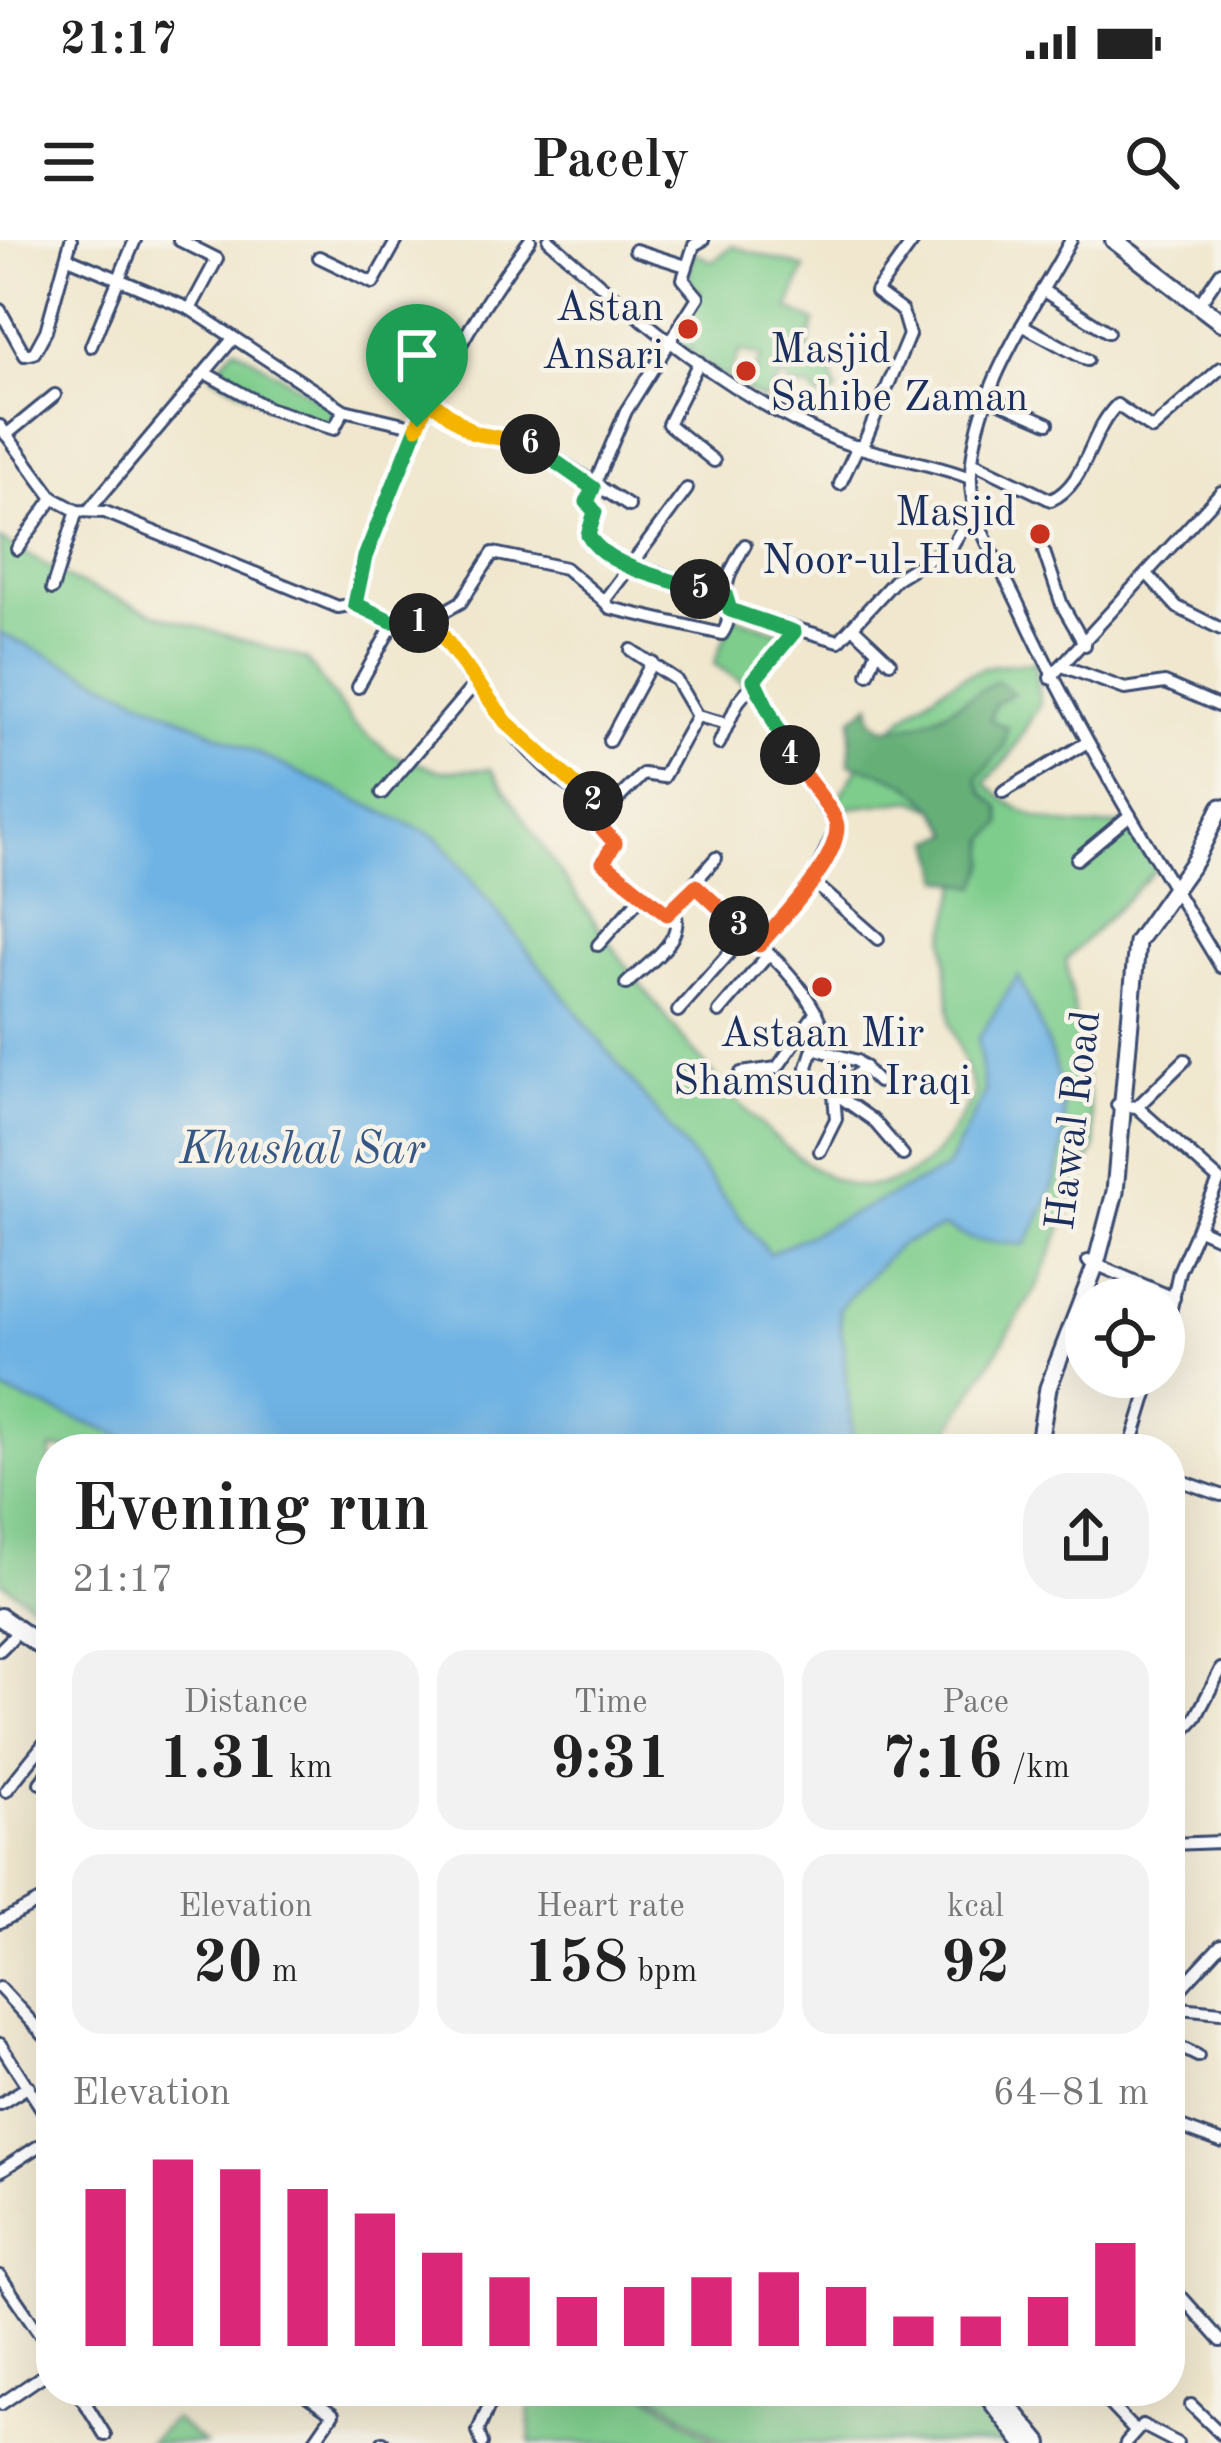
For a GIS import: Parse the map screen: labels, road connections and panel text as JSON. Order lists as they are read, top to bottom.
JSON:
{
  "streets": {
    "main road": ["Hawal Road"]
  },
  "water": ["Khushal Sar"],
  "places": [
    "Astan Ansari",
    "Masjid Sahibe Zaman",
    "Masjid Noor-ul-Huda",
    "Astaan Mir Shamsudin Iraqi"
  ],
  "page": {
    "status": "21:17",
    "header": "Pacely",
    "pins": [
      "6",
      "5",
      "1",
      "4",
      "2",
      "3"
    ],
    "heading": ["Evening run", "21:17"],
    "stats": [
      ["Distance", "1.31 km"],
      ["Time", "9:31"],
      ["Pace", "7:16 /km"],
      ["Elevation", "20 m"],
      ["Heart rate", "158 bpm"],
      ["kcal", "92"]
    ],
    "chart": ["Elevation", "64–81 m"]
  }
}
